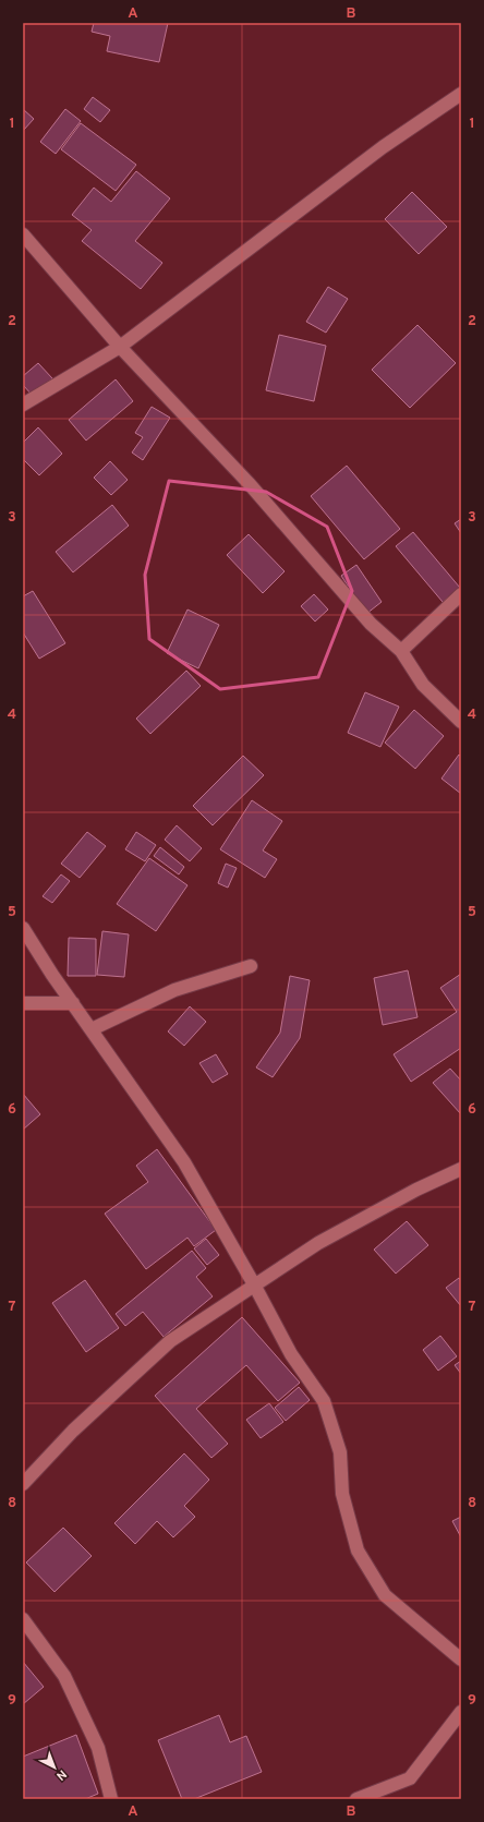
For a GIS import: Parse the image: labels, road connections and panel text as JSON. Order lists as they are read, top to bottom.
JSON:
{
  "north": "bottom right",
  "grid": {
    "columns": ["A", "B"],
    "rows": [
      "1",
      "2",
      "3",
      "4",
      "5",
      "6",
      "7",
      "8",
      "9"
    ]
  }
}
